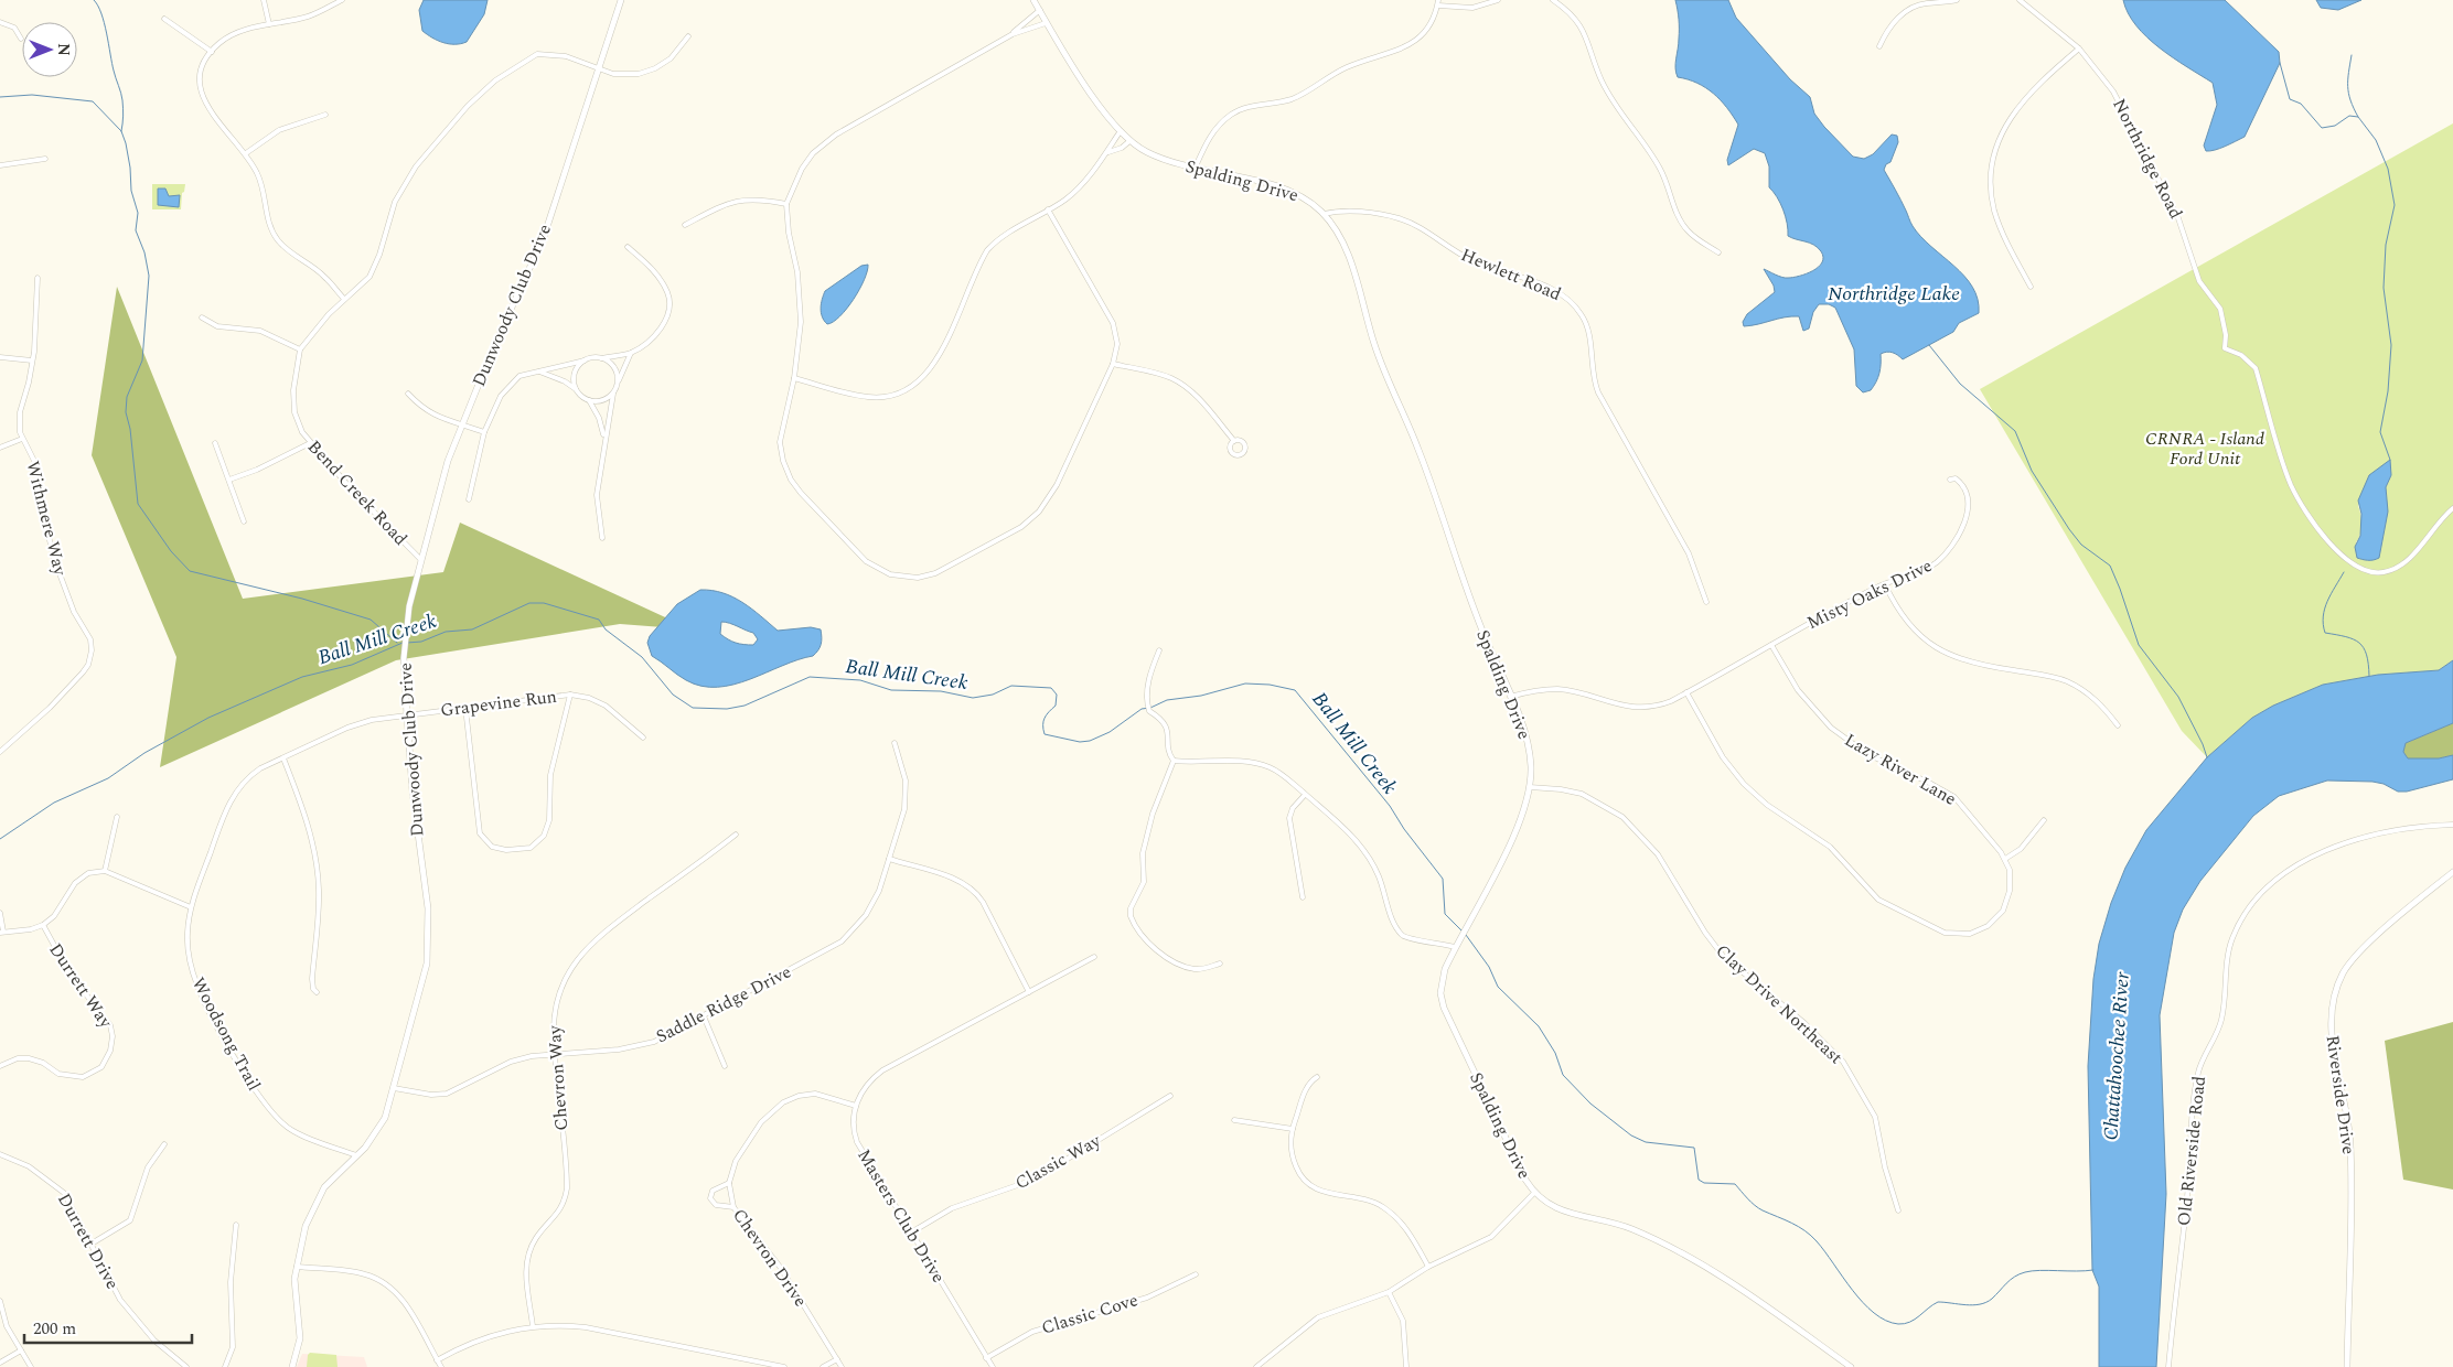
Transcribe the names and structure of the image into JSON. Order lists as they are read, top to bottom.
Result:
{
  "streets": {
    "street": [
      "Northridge Road",
      "Spalding Drive",
      "Hewlett Road",
      "Dunwoody Club Drive",
      "Bend Creek Road",
      "Withmere Way",
      "Misty Oaks Drive",
      "Grapevine Run",
      "Lazy River Lane",
      "Durrett Way",
      "Saddle Ridge Drive",
      "Clay Drive Northeast",
      "Woodsong Trail",
      "Chevron Way",
      "Riverside Drive",
      "Old Riverside Road",
      "Classic Way",
      "Masters Club Drive",
      "Durrett Drive",
      "Chevron Drive",
      "Classic Cove"
    ]
  },
  "crossings": [
    ["Spalding Drive", "Hewlett Road"],
    ["Spalding Drive", "Clay Drive Northeast"],
    ["Dunwoody Club Drive", "Bend Creek Road"],
    ["Dunwoody Club Drive", "Grapevine Run"],
    ["Dunwoody Club Drive", "Saddle Ridge Drive"],
    ["Dunwoody Club Drive", "Woodsong Trail"],
    ["Misty Oaks Drive", "Lazy River Lane"],
    ["Grapevine Run", "Woodsong Trail"],
    ["Saddle Ridge Drive", "Chevron Way"],
    ["Classic Way", "Masters Club Drive"],
    ["Masters Club Drive", "Chevron Drive"],
    ["Masters Club Drive", "Classic Cove"]
  ],
  "water": ["Northridge Lake", "Ball Mill Creek", "Chattahoochee River"],
  "parks": ["CRNRA - Island Ford Unit"],
  "scale_bar": "200 m",
  "north": "right"
}
